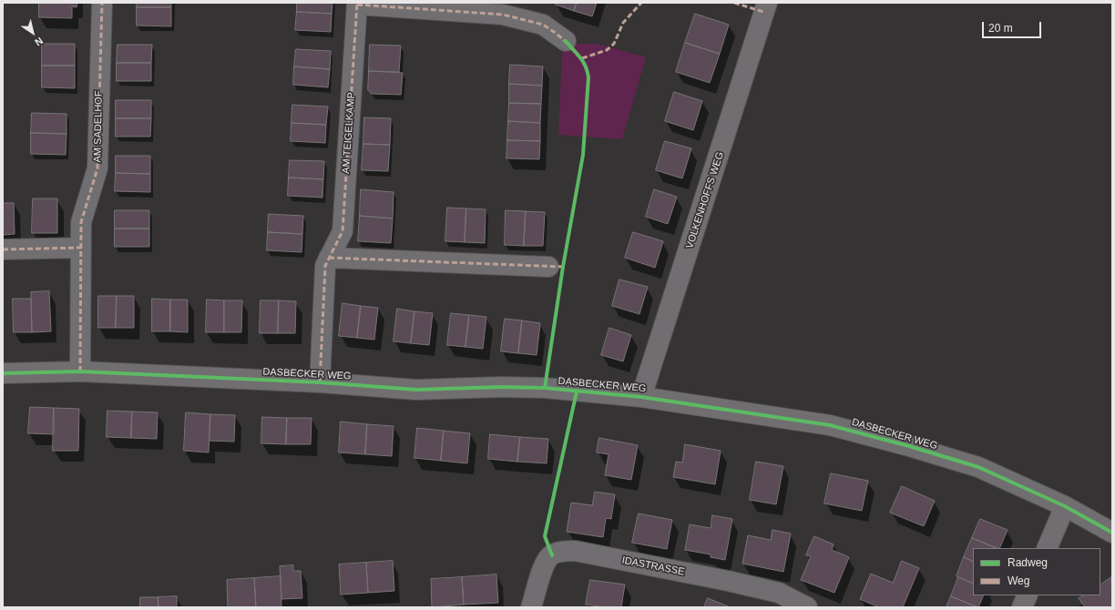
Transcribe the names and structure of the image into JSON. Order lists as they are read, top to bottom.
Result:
{
  "streets": {
    "street": [
      "AM SADELHOF",
      "AM TEIGELKAMP",
      "VOLKENHOFFS WEG",
      "DASBECKER WEG",
      "IDASTRASSE"
    ]
  },
  "crossings": [
    ["AM SADELHOF", "DASBECKER WEG"],
    ["AM TEIGELKAMP", "DASBECKER WEG"],
    ["VOLKENHOFFS WEG", "DASBECKER WEG"]
  ],
  "legend": ["Radweg", "Weg"],
  "scale_bar": "20 m",
  "north": "bottom right"
}
